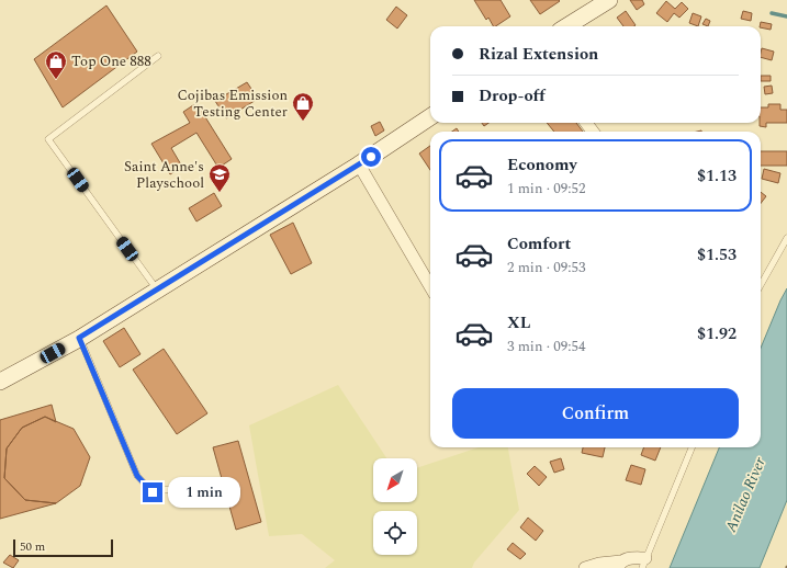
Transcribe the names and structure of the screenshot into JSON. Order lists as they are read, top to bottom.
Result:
{
  "water": ["Anilao River"],
  "places": {
    "shop": ["Top One 888", "Cojibas Emission Testing Center"],
    "school or university": ["Saint Anne's Playschool"]
  },
  "scale_bar": "50 m",
  "north": "bottom left",
  "page": {
    "banner": ["Rizal Extension", "Drop-off"],
    "list": [
      {
        "name": "Economy",
        "note": "1 min · 09:52",
        "value": "$1.13"
      },
      {
        "name": "Comfort",
        "note": "2 min · 09:53",
        "value": "$1.53"
      },
      {
        "name": "XL",
        "note": "3 min · 09:54",
        "value": "$1.92"
      }
    ],
    "buttons": "Confirm",
    "bubble": "1 min",
    "scale": "50 m"
  }
}
